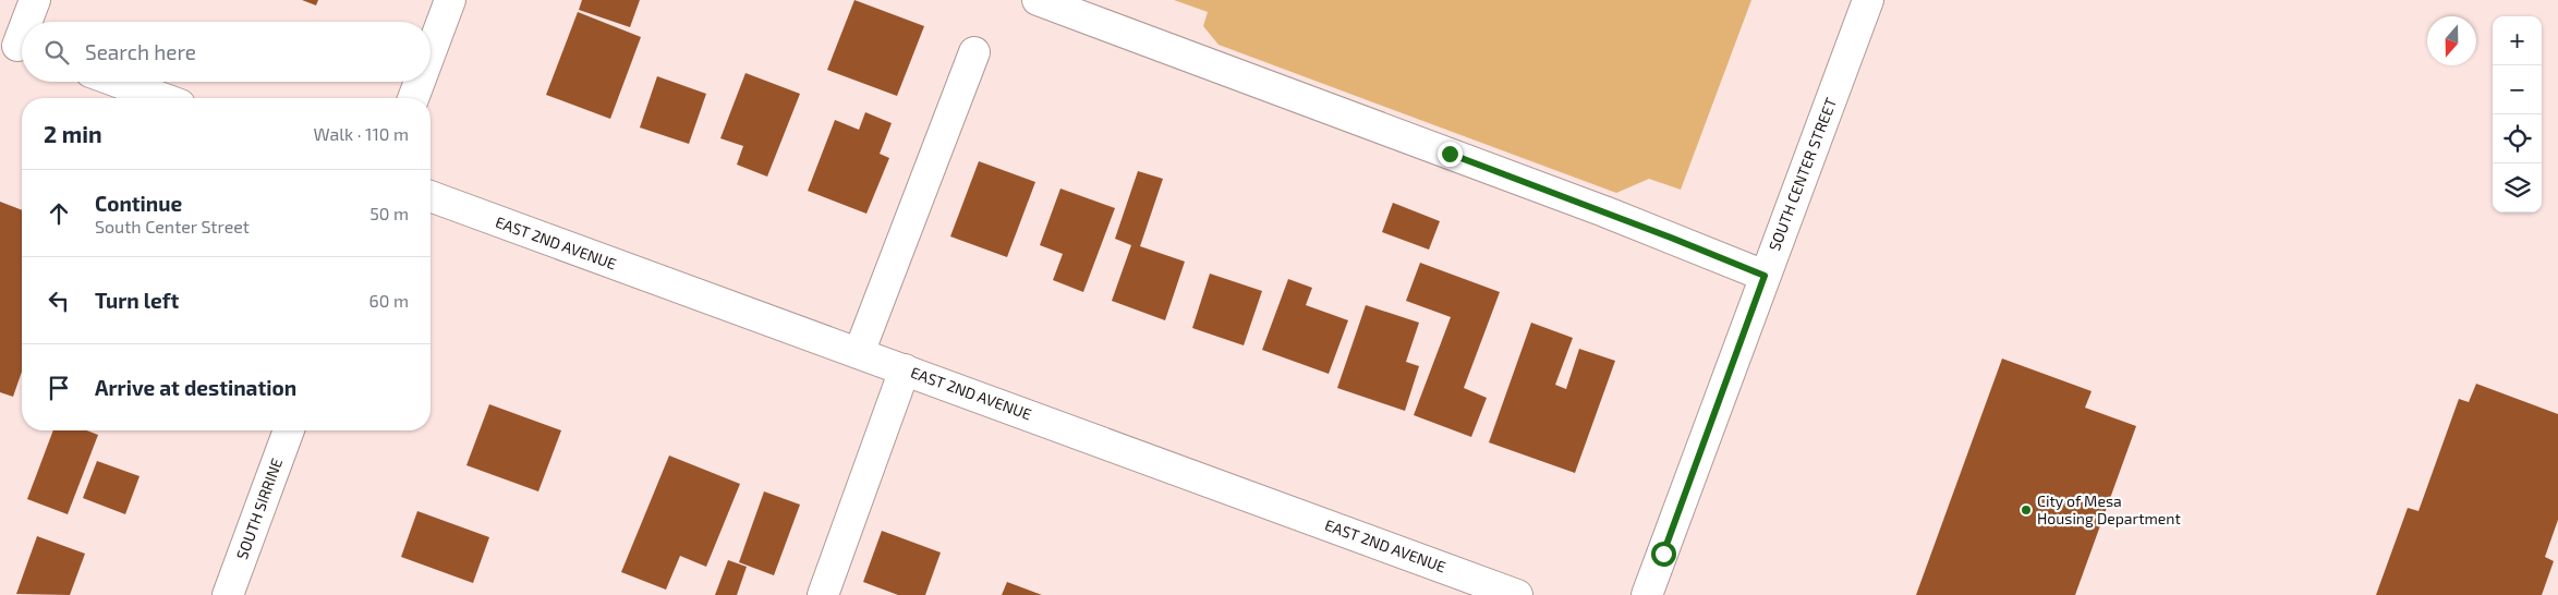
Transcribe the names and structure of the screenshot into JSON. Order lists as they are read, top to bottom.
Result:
{
  "streets": {
    "street": ["SOUTH CENTER STREET", "EAST 2ND AVENUE", "SOUTH SIRRINE"]
  },
  "places": ["City of Mesa Housing Department"],
  "north": "bottom",
  "page": {
    "map_buttons": ["+", "−"],
    "search": "Search here",
    "heading": ["2 min", "Walk · 110 m"],
    "list": [
      ["Continue", "South Center Street", "50 m"],
      ["Turn left", "60 m"],
      "Arrive at destination"
    ]
  }
}
